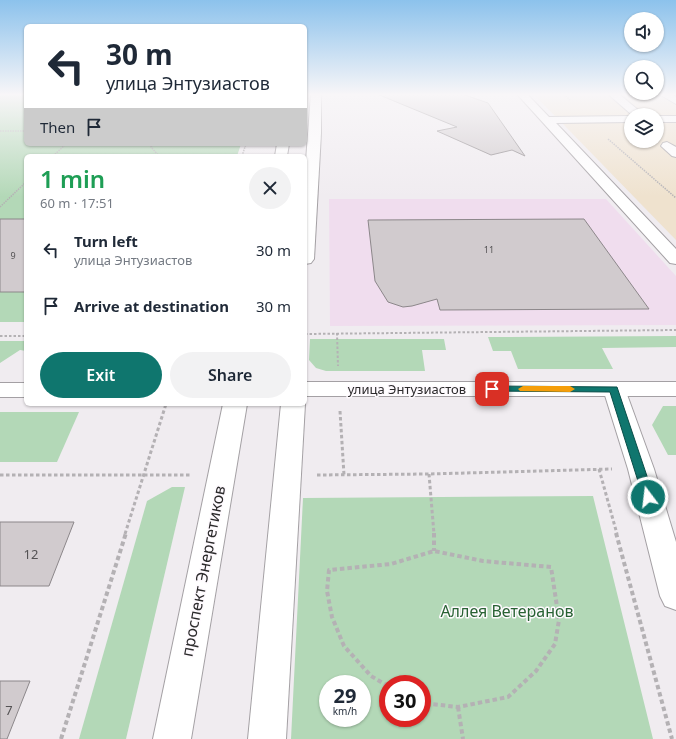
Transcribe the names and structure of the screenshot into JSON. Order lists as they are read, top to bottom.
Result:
{
  "streets": {
    "main road": ["улица Энтузиастов", "проспект Энергетиков"]
  },
  "parks": ["Аллея Ветеранов"],
  "house_numbers": [
    "11",
    "9",
    "12",
    "7"
  ],
  "page": {
    "turn": ["30 m", "улица Энтузиастов"],
    "then": "Then",
    "heading": ["1 min", "60 m · 17:51"],
    "list": [
      {
        "name": "Turn left",
        "note": "улица Энтузиастов",
        "value": "30 m"
      },
      {
        "name": "Arrive at destination",
        "value": "30 m"
      }
    ],
    "buttons": ["Exit", "Share"],
    "speed": "29 km/h",
    "limit": "30"
  }
}
